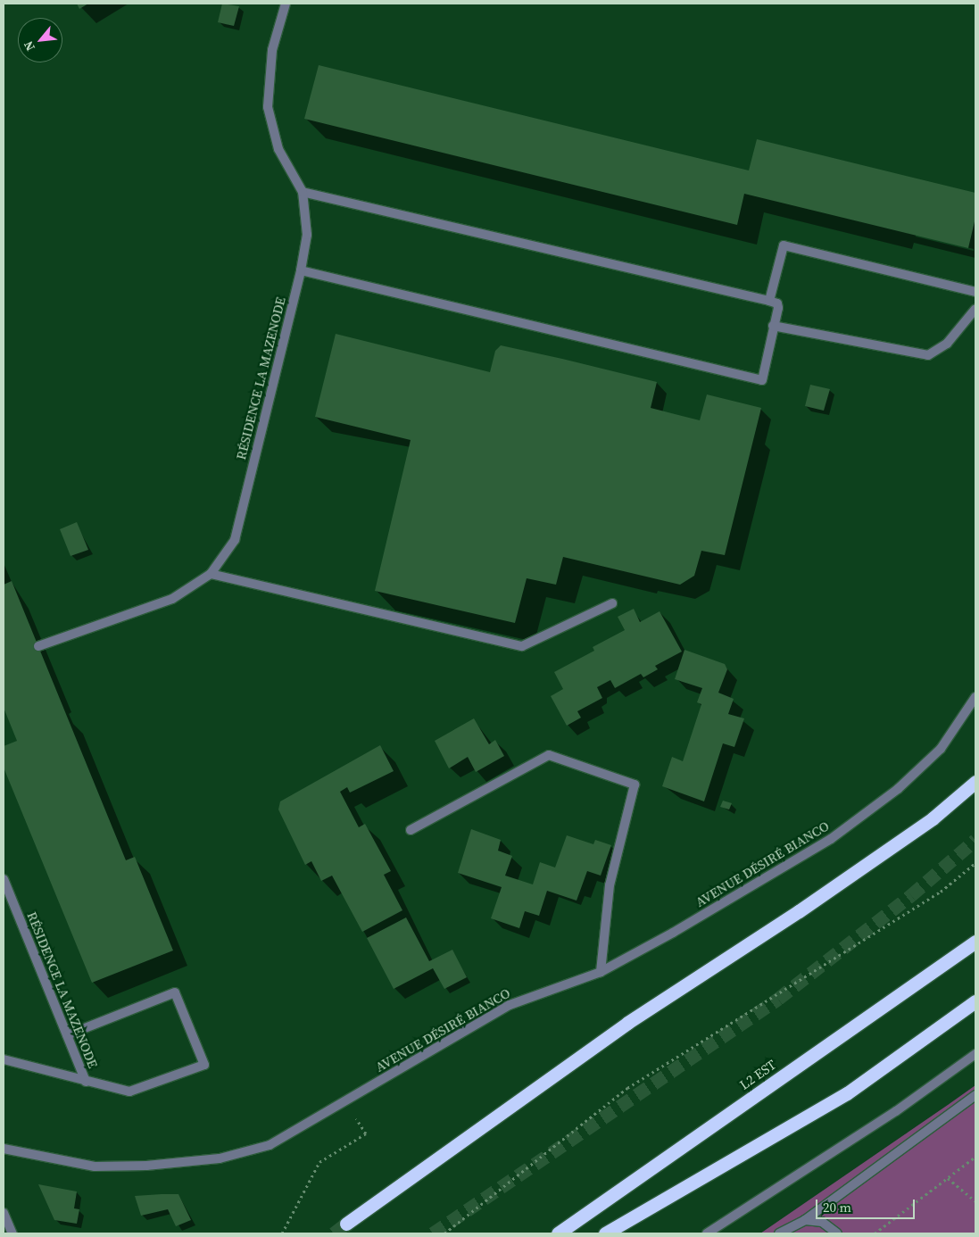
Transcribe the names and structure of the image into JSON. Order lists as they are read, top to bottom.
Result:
{
  "streets": {
    "highway": ["L2 EST"],
    "street": ["RÉSIDENCE LA MAZENODE", "AVENUE DÉSIRÉ BIANCO"]
  },
  "scale_bar": "20 m",
  "north": "bottom left"
}
